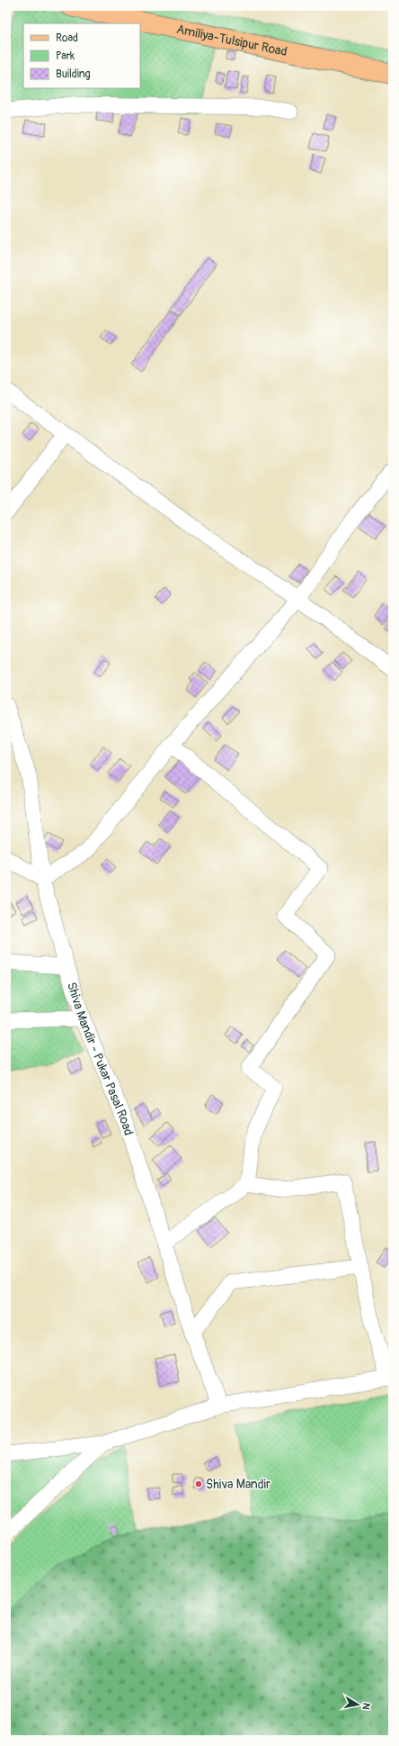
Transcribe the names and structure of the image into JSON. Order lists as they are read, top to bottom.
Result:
{
  "streets": {
    "main road": ["Amiliya-Tulsipur Road"],
    "street": ["Shiva Mandir - Pukar Pasal Road"]
  },
  "places": ["Shiva Mandir"],
  "legend": ["Road", "Park", "Building"],
  "north": "right"
}
